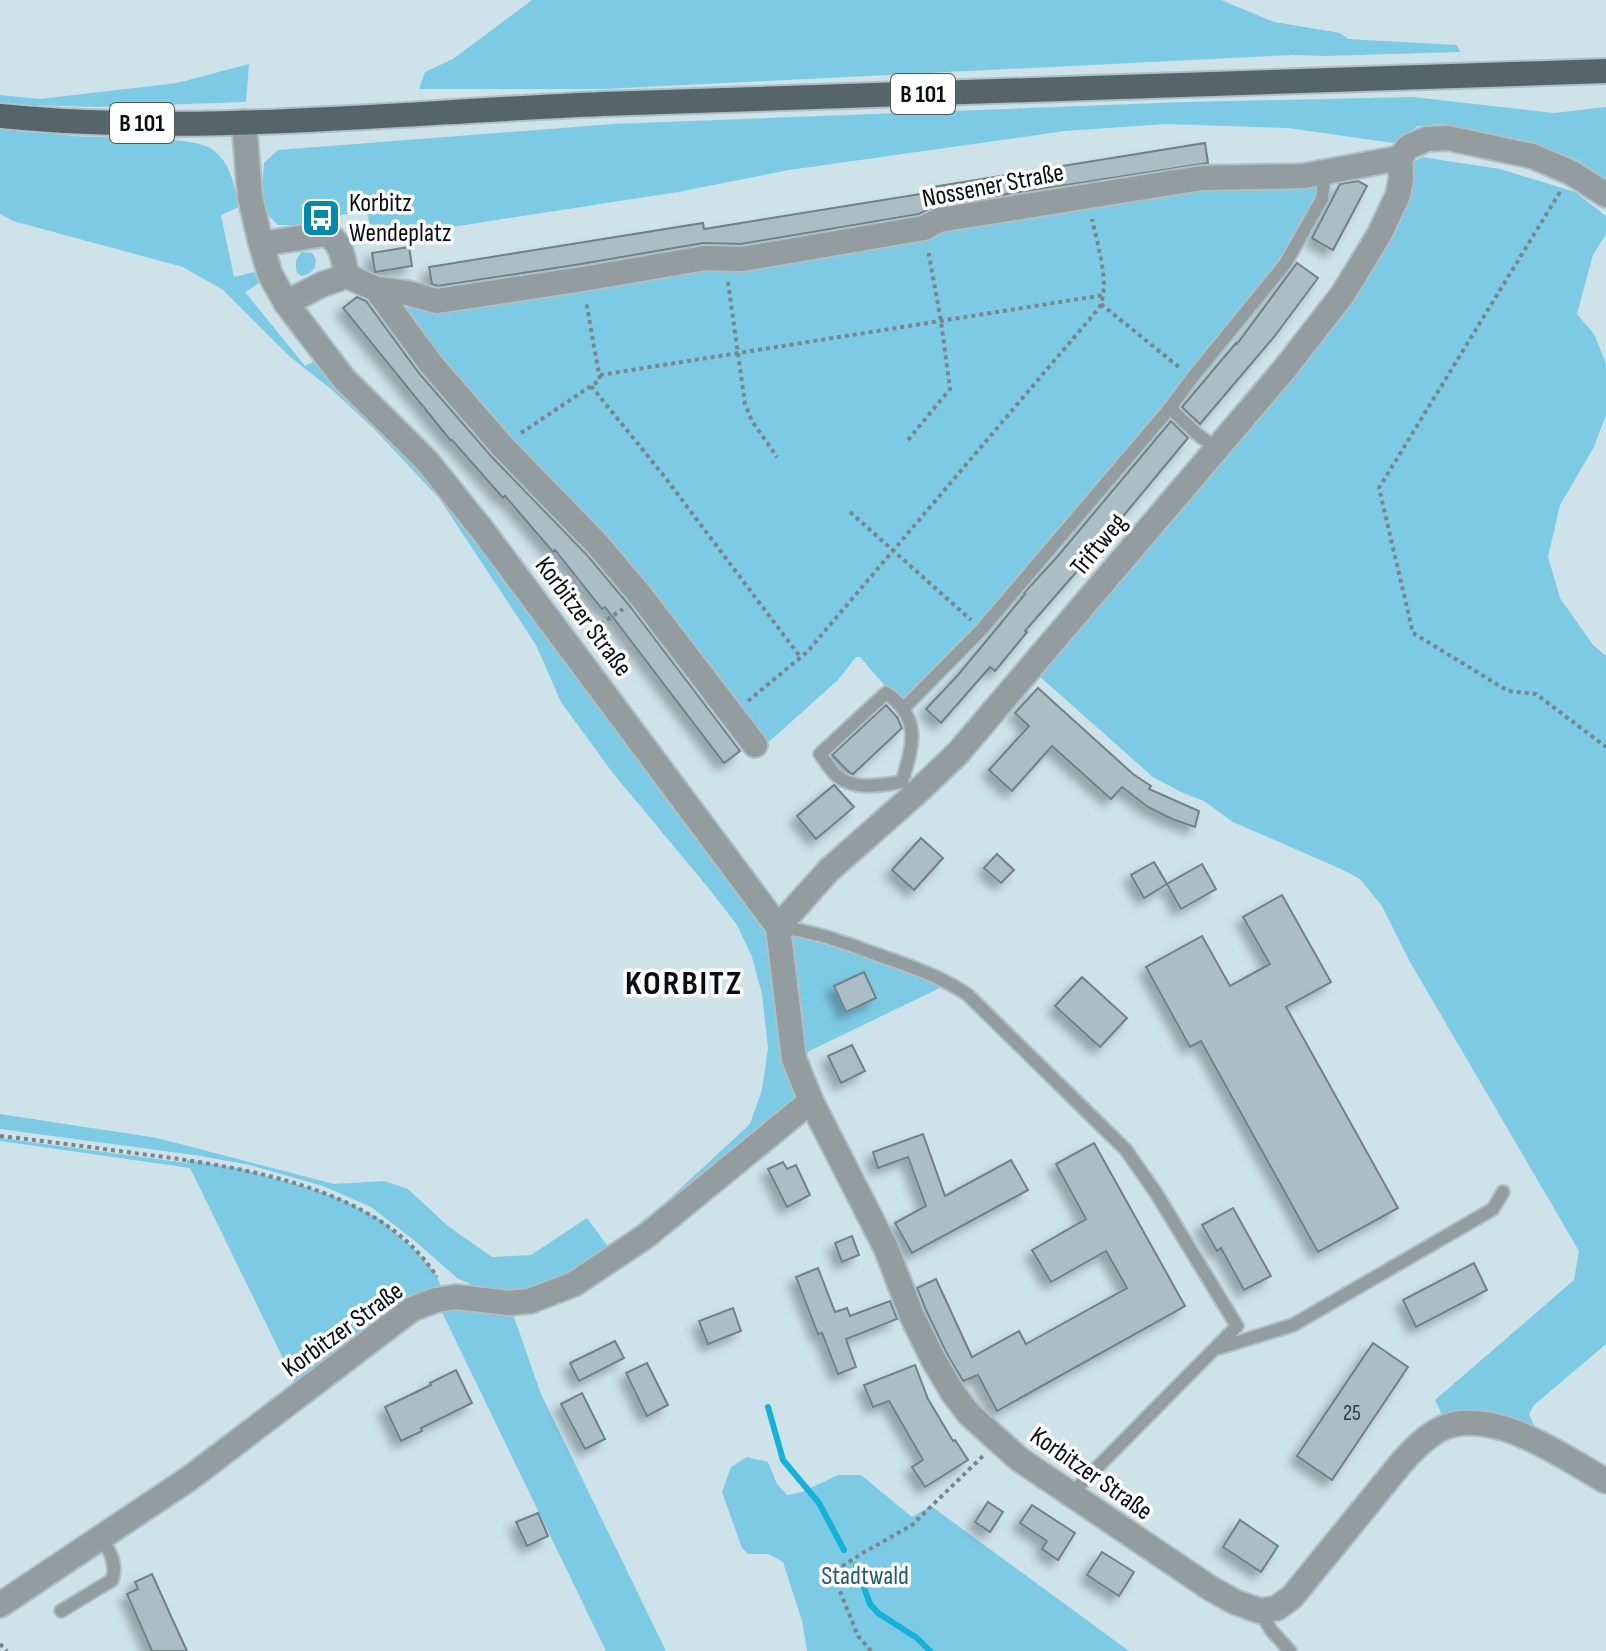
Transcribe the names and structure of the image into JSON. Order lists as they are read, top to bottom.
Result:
{
  "streets": {
    "main road": ["B 101"],
    "street": ["Nossener Straße", "Triftweg", "Korbitzer Straße"]
  },
  "crossings": [
    ["B 101", "Korbitzer Straße"],
    ["Nossener Straße", "Triftweg"],
    ["Triftweg", "Korbitzer Straße"]
  ],
  "districts": ["KORBITZ"],
  "parks": ["Stadtwald"],
  "places": {
    "bus stop": ["Korbitz Wendeplatz"]
  },
  "house_numbers": ["25"]
}
